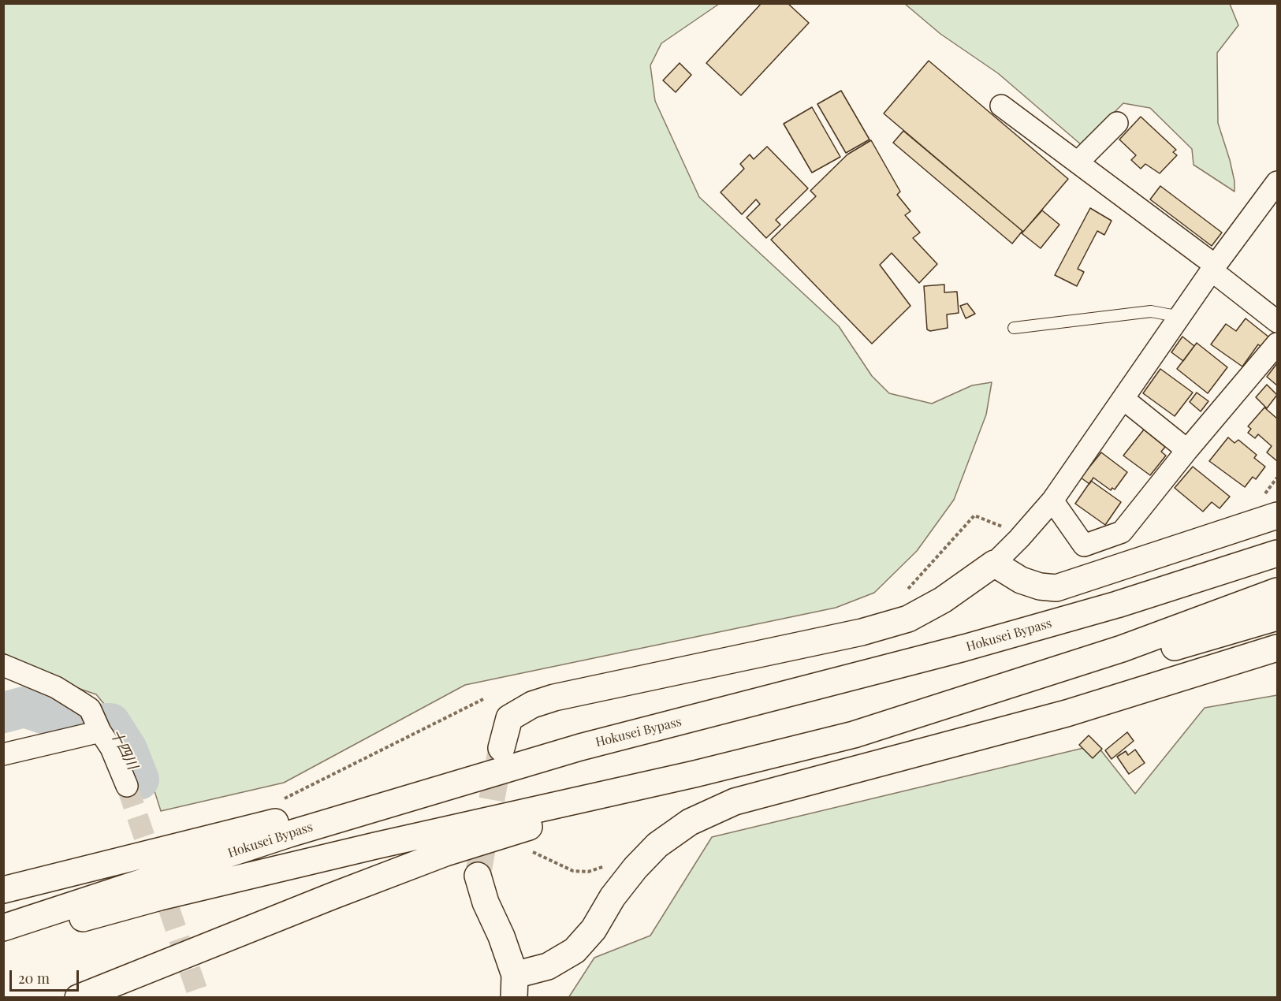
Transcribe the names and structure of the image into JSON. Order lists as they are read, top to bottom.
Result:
{
  "streets": {
    "main road": ["Hokusei Bypass"]
  },
  "water": ["十四川"],
  "scale_bar": "20 m"
}
